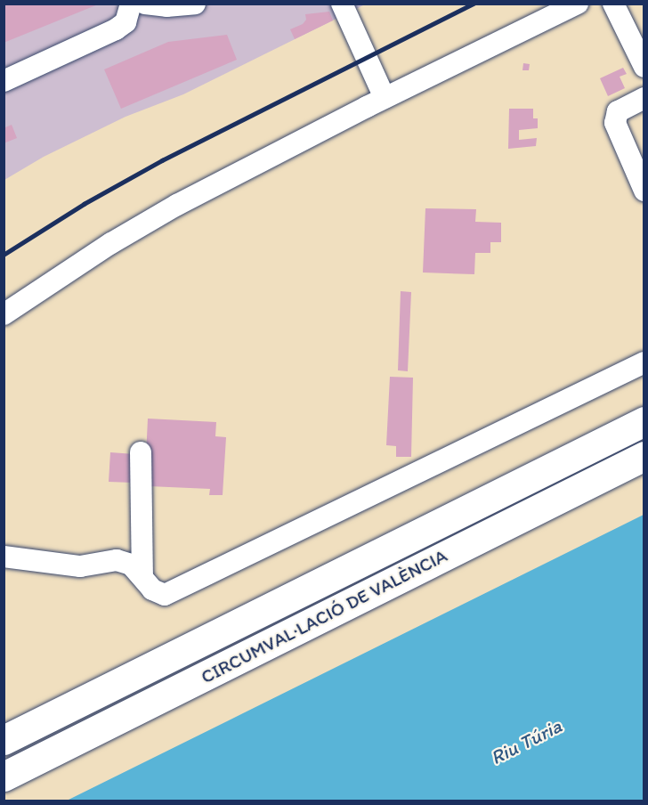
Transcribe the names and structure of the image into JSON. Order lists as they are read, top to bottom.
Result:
{
  "streets": {
    "highway": ["CIRCUMVAL·LACIÓ DE VALÈNCIA"]
  },
  "water": ["Riu Túria"]
}
